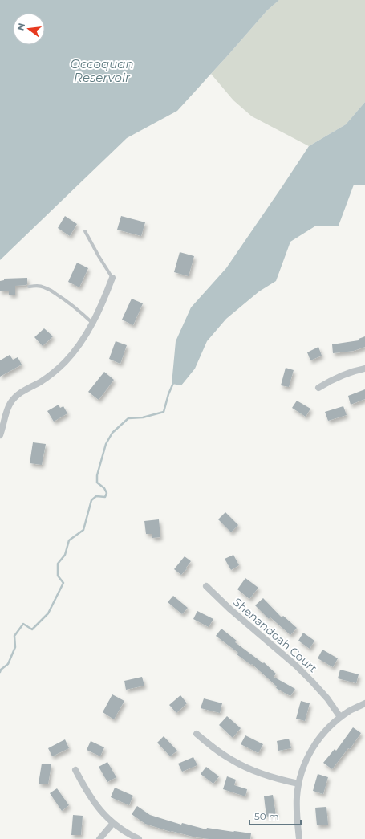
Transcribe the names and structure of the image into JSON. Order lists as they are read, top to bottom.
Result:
{
  "streets": {
    "street": ["Shenandoah Court"]
  },
  "water": ["Occoquan Reservoir"],
  "scale_bar": "50 m",
  "north": "left"
}
